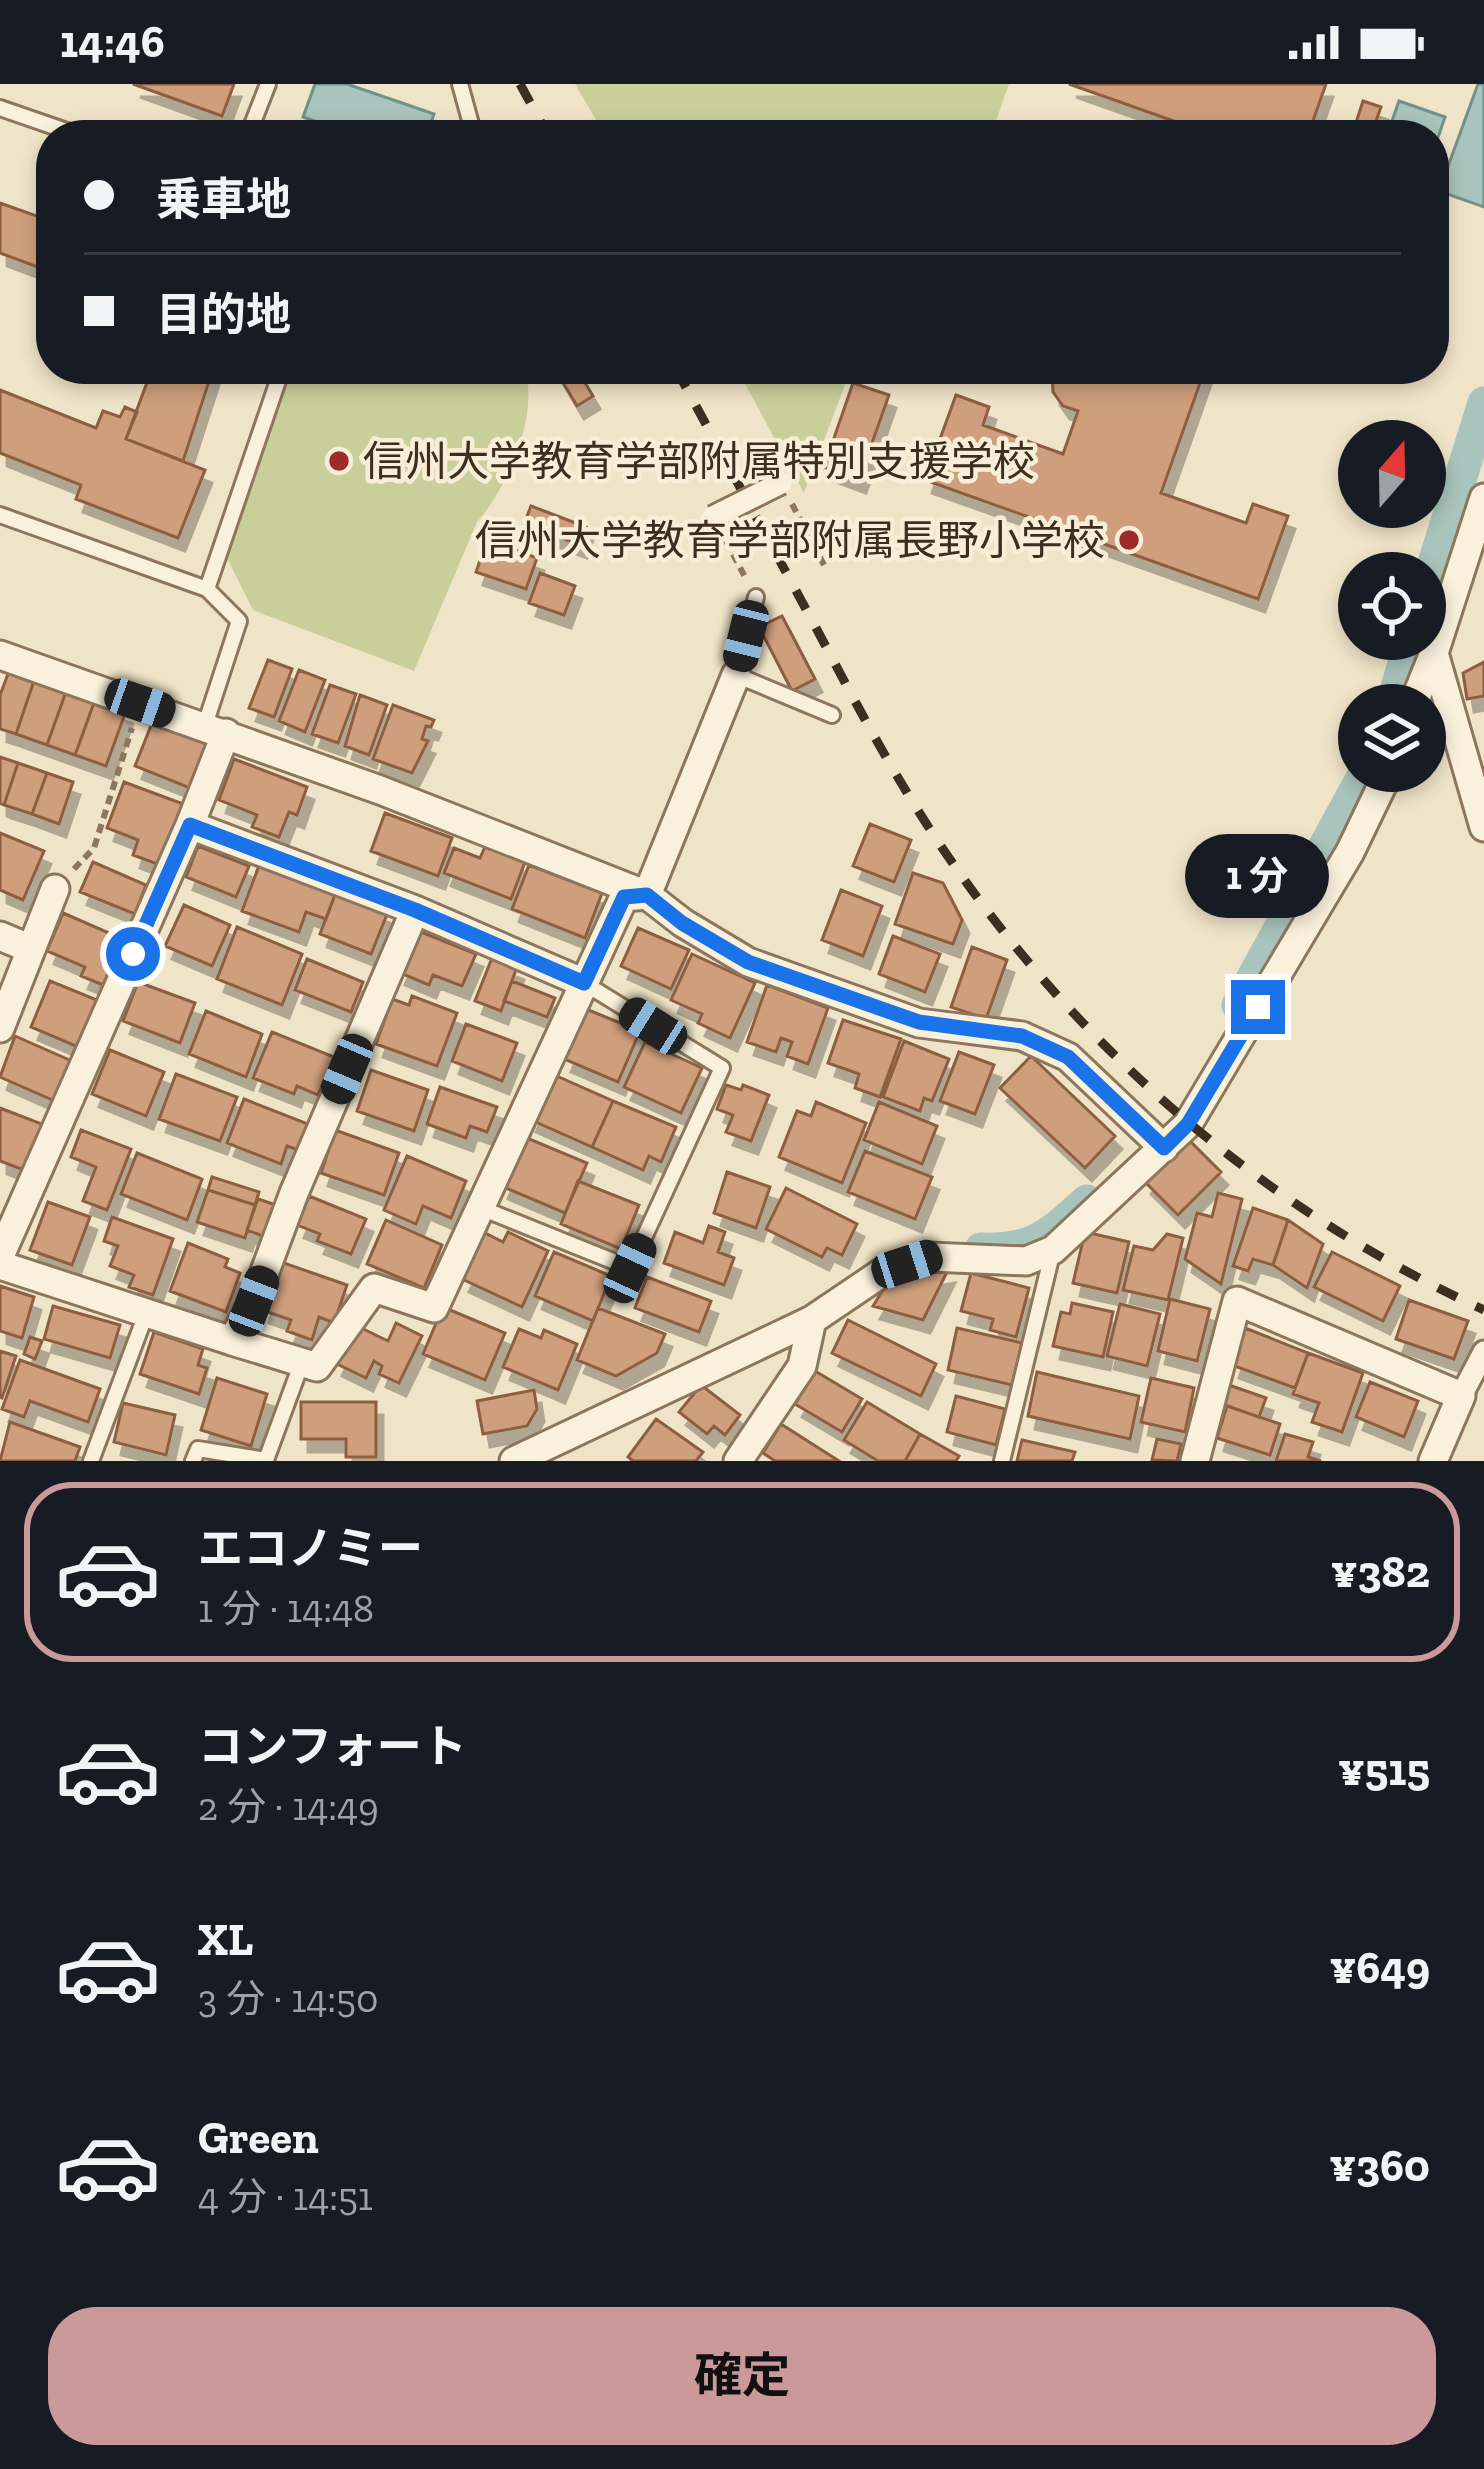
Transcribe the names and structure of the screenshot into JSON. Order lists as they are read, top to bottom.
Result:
{
  "places": ["信州大学教育学部附属特別支援学校", "信州大学教育学部附属長野小学校"],
  "north": "top",
  "page": {
    "status": "14:46",
    "banner": ["乗車地", "目的地"],
    "bubble": "1 分",
    "list": [
      {
        "name": "エコノミー",
        "note": "1 分 · 14:48",
        "value": "¥382"
      },
      {
        "name": "コンフォート",
        "note": "2 分 · 14:49",
        "value": "¥515"
      },
      {
        "name": "XL",
        "note": "3 分 · 14:50",
        "value": "¥649"
      },
      {
        "name": "Green",
        "note": "4 分 · 14:51",
        "value": "¥360"
      }
    ],
    "buttons": "確定"
  }
}
